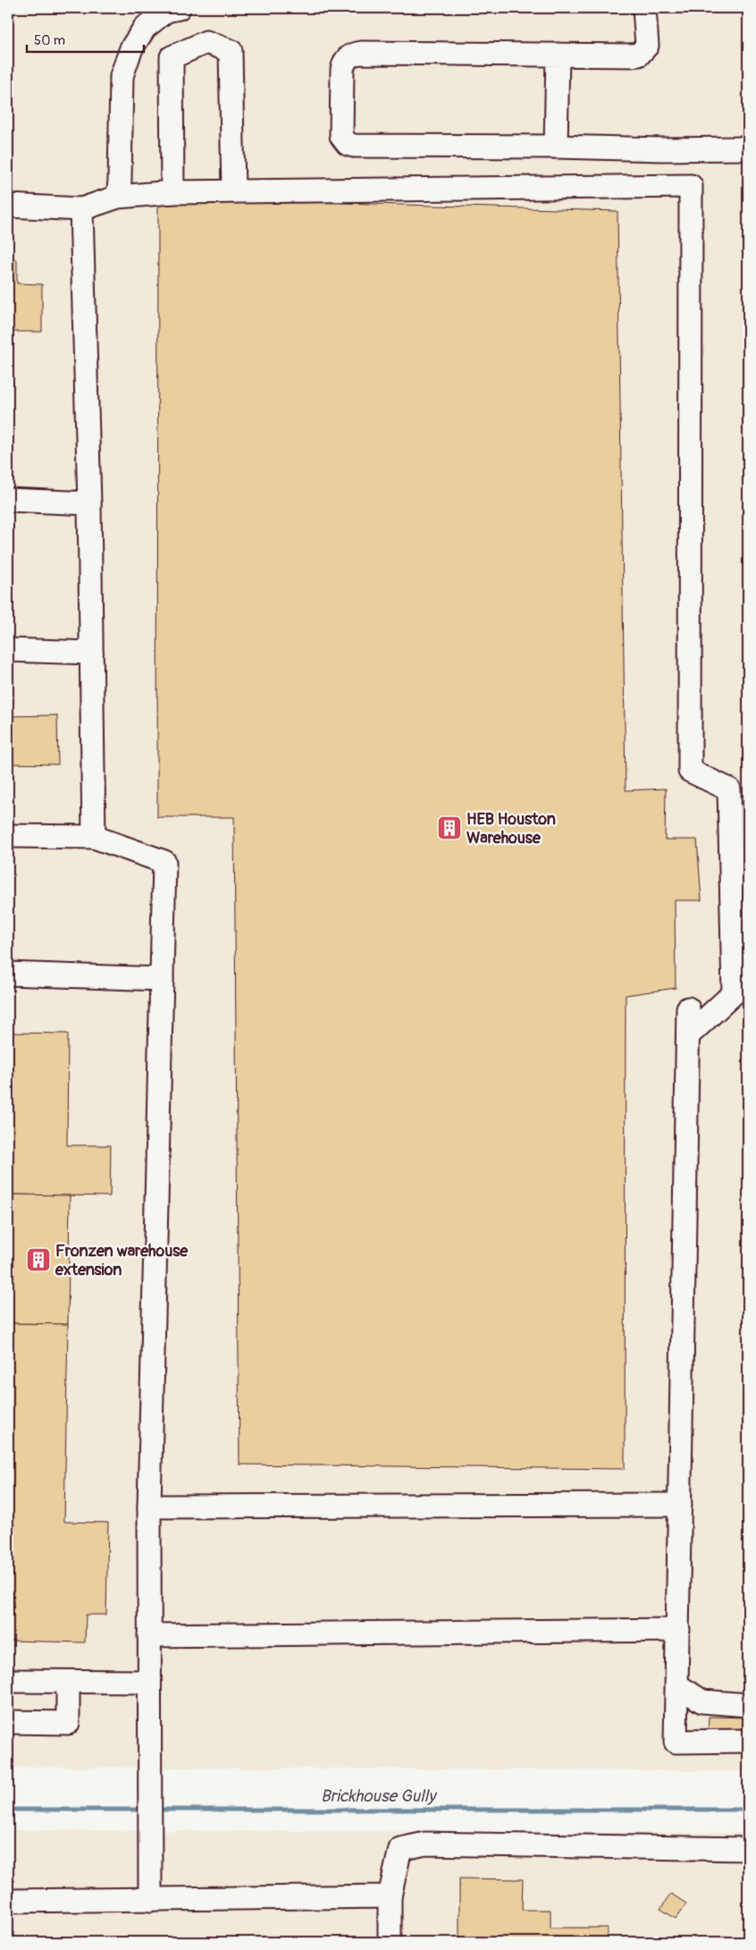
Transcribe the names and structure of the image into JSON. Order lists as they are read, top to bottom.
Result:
{
  "water": ["Brickhouse Gully"],
  "places": {
    "building": ["HEB Houston Warehouse", "Fronzen warehouse extension"]
  },
  "scale_bar": "50 m"
}
